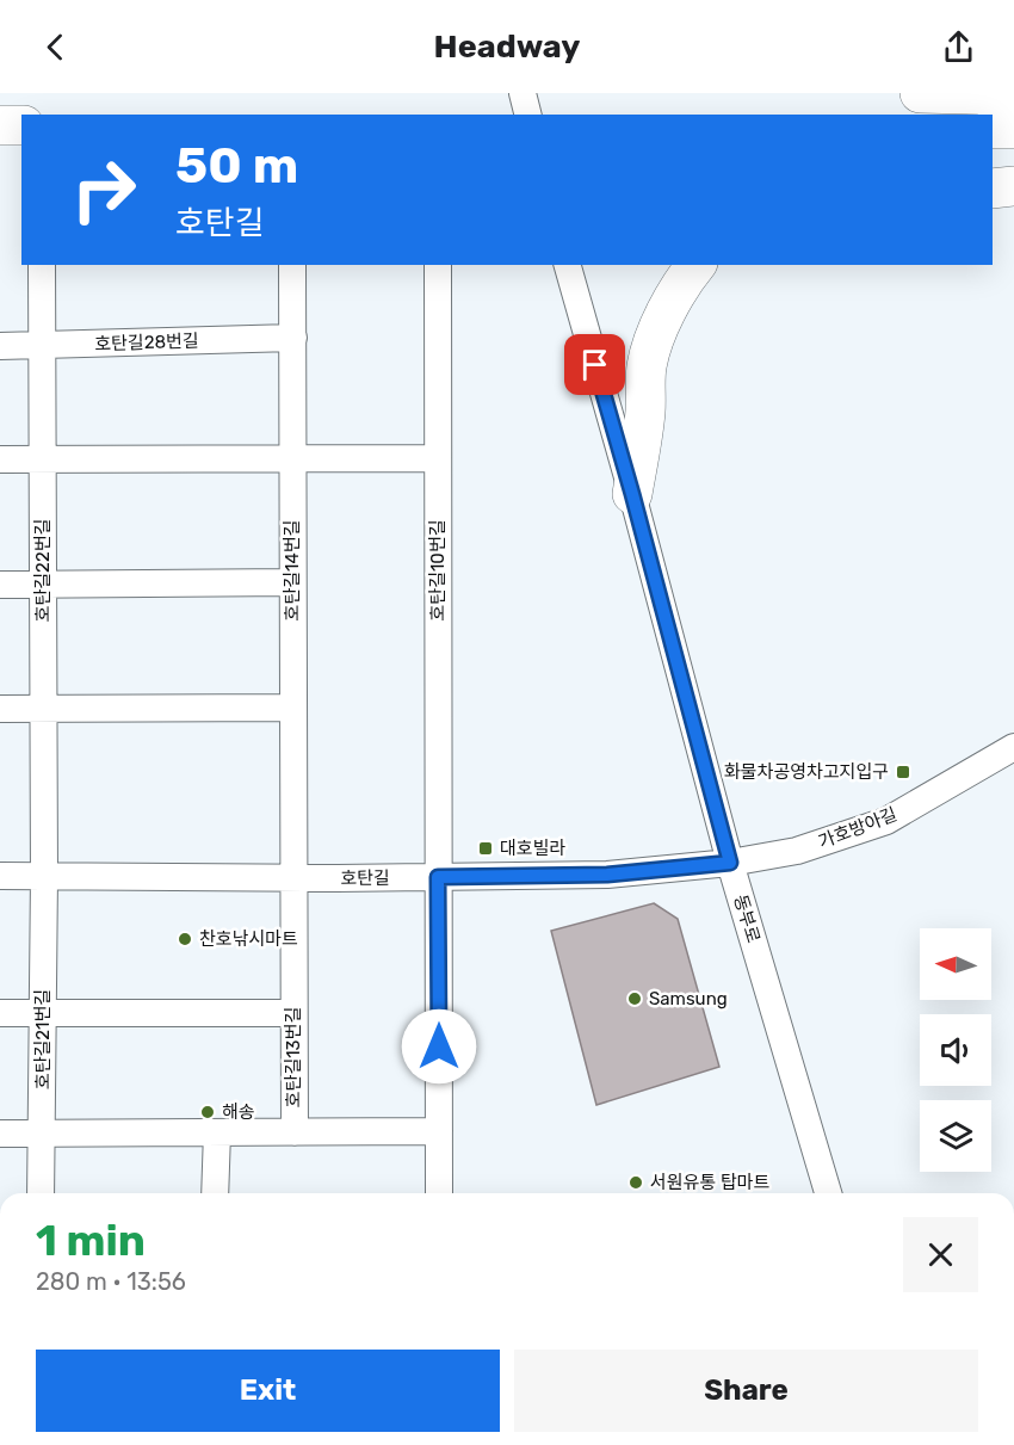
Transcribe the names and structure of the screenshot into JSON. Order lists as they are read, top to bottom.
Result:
{
  "streets": {
    "street": [
      "호탄길28번길",
      "호탄길22번길",
      "호탄길14번길",
      "호탄길10번길",
      "가호방아길",
      "호탄길",
      "동부로",
      "호탄길21번길",
      "호탄길13번길"
    ]
  },
  "crossings": [
    ["호탄길28번길", "호탄길22번길"],
    ["호탄길28번길", "호탄길14번길"],
    ["호탄길22번길", "호탄길"],
    ["호탄길22번길", "호탄길21번길"],
    ["호탄길14번길", "호탄길"],
    ["호탄길14번길", "호탄길13번길"],
    ["호탄길10번길", "호탄길"],
    ["가호방아길", "호탄길"],
    ["가호방아길", "동부로"],
    ["호탄길", "동부로"],
    ["호탄길", "호탄길21번길"],
    ["호탄길", "호탄길13번길"],
    ["호탄길21번길", "호탄길13번길"]
  ],
  "places": {
    "transit": ["화물차공영차고지입구", "대호빌라"],
    "other": [
      "찬호낚시마트",
      "Samsung",
      "해송",
      "서원유통 탑마트"
    ]
  },
  "north": "left",
  "page": {
    "header": "Headway",
    "turn": ["50 m", "호탄길"],
    "heading": ["1 min", "280 m · 13:56"],
    "buttons": ["Exit", "Share"]
  }
}
